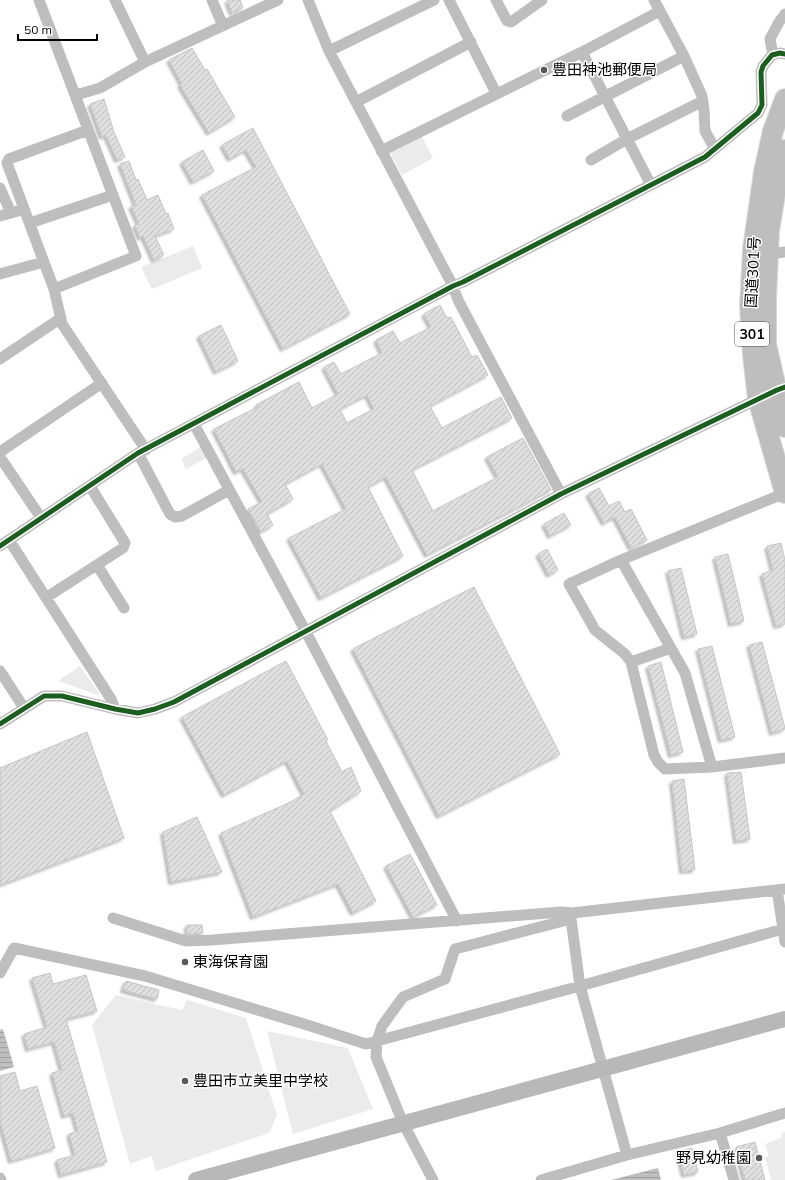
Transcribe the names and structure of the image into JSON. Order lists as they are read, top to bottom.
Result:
{
  "streets": {
    "highway": ["国道301号", "301"]
  },
  "places": [
    "豊田神池郵便局",
    "東海保育園",
    "豊田市立美里中学校",
    "野見幼稚園"
  ],
  "scale_bar": "50 m"
}
